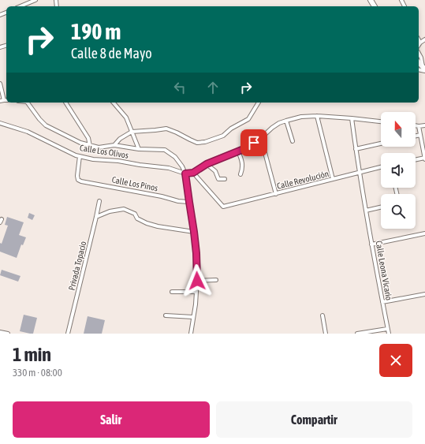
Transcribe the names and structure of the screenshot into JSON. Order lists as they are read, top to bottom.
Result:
{
  "streets": {
    "street": [
      "Calle Los Olivos",
      "Calle Revolución",
      "Calle Los Pinos",
      "Privada Topacio",
      "Calle Leona Vicario"
    ]
  },
  "crossings": [
    ["Calle Los Olivos", "Calle Revolución"],
    ["Calle Los Olivos", "Calle Los Pinos"],
    ["Calle Revolución", "Calle Leona Vicario"]
  ],
  "north": "top",
  "page": {
    "turn": ["190 m", "Calle 8 de Mayo"],
    "heading": ["1 min", "330 m · 08:00"],
    "buttons": ["Salir", "Compartir"]
  }
}
